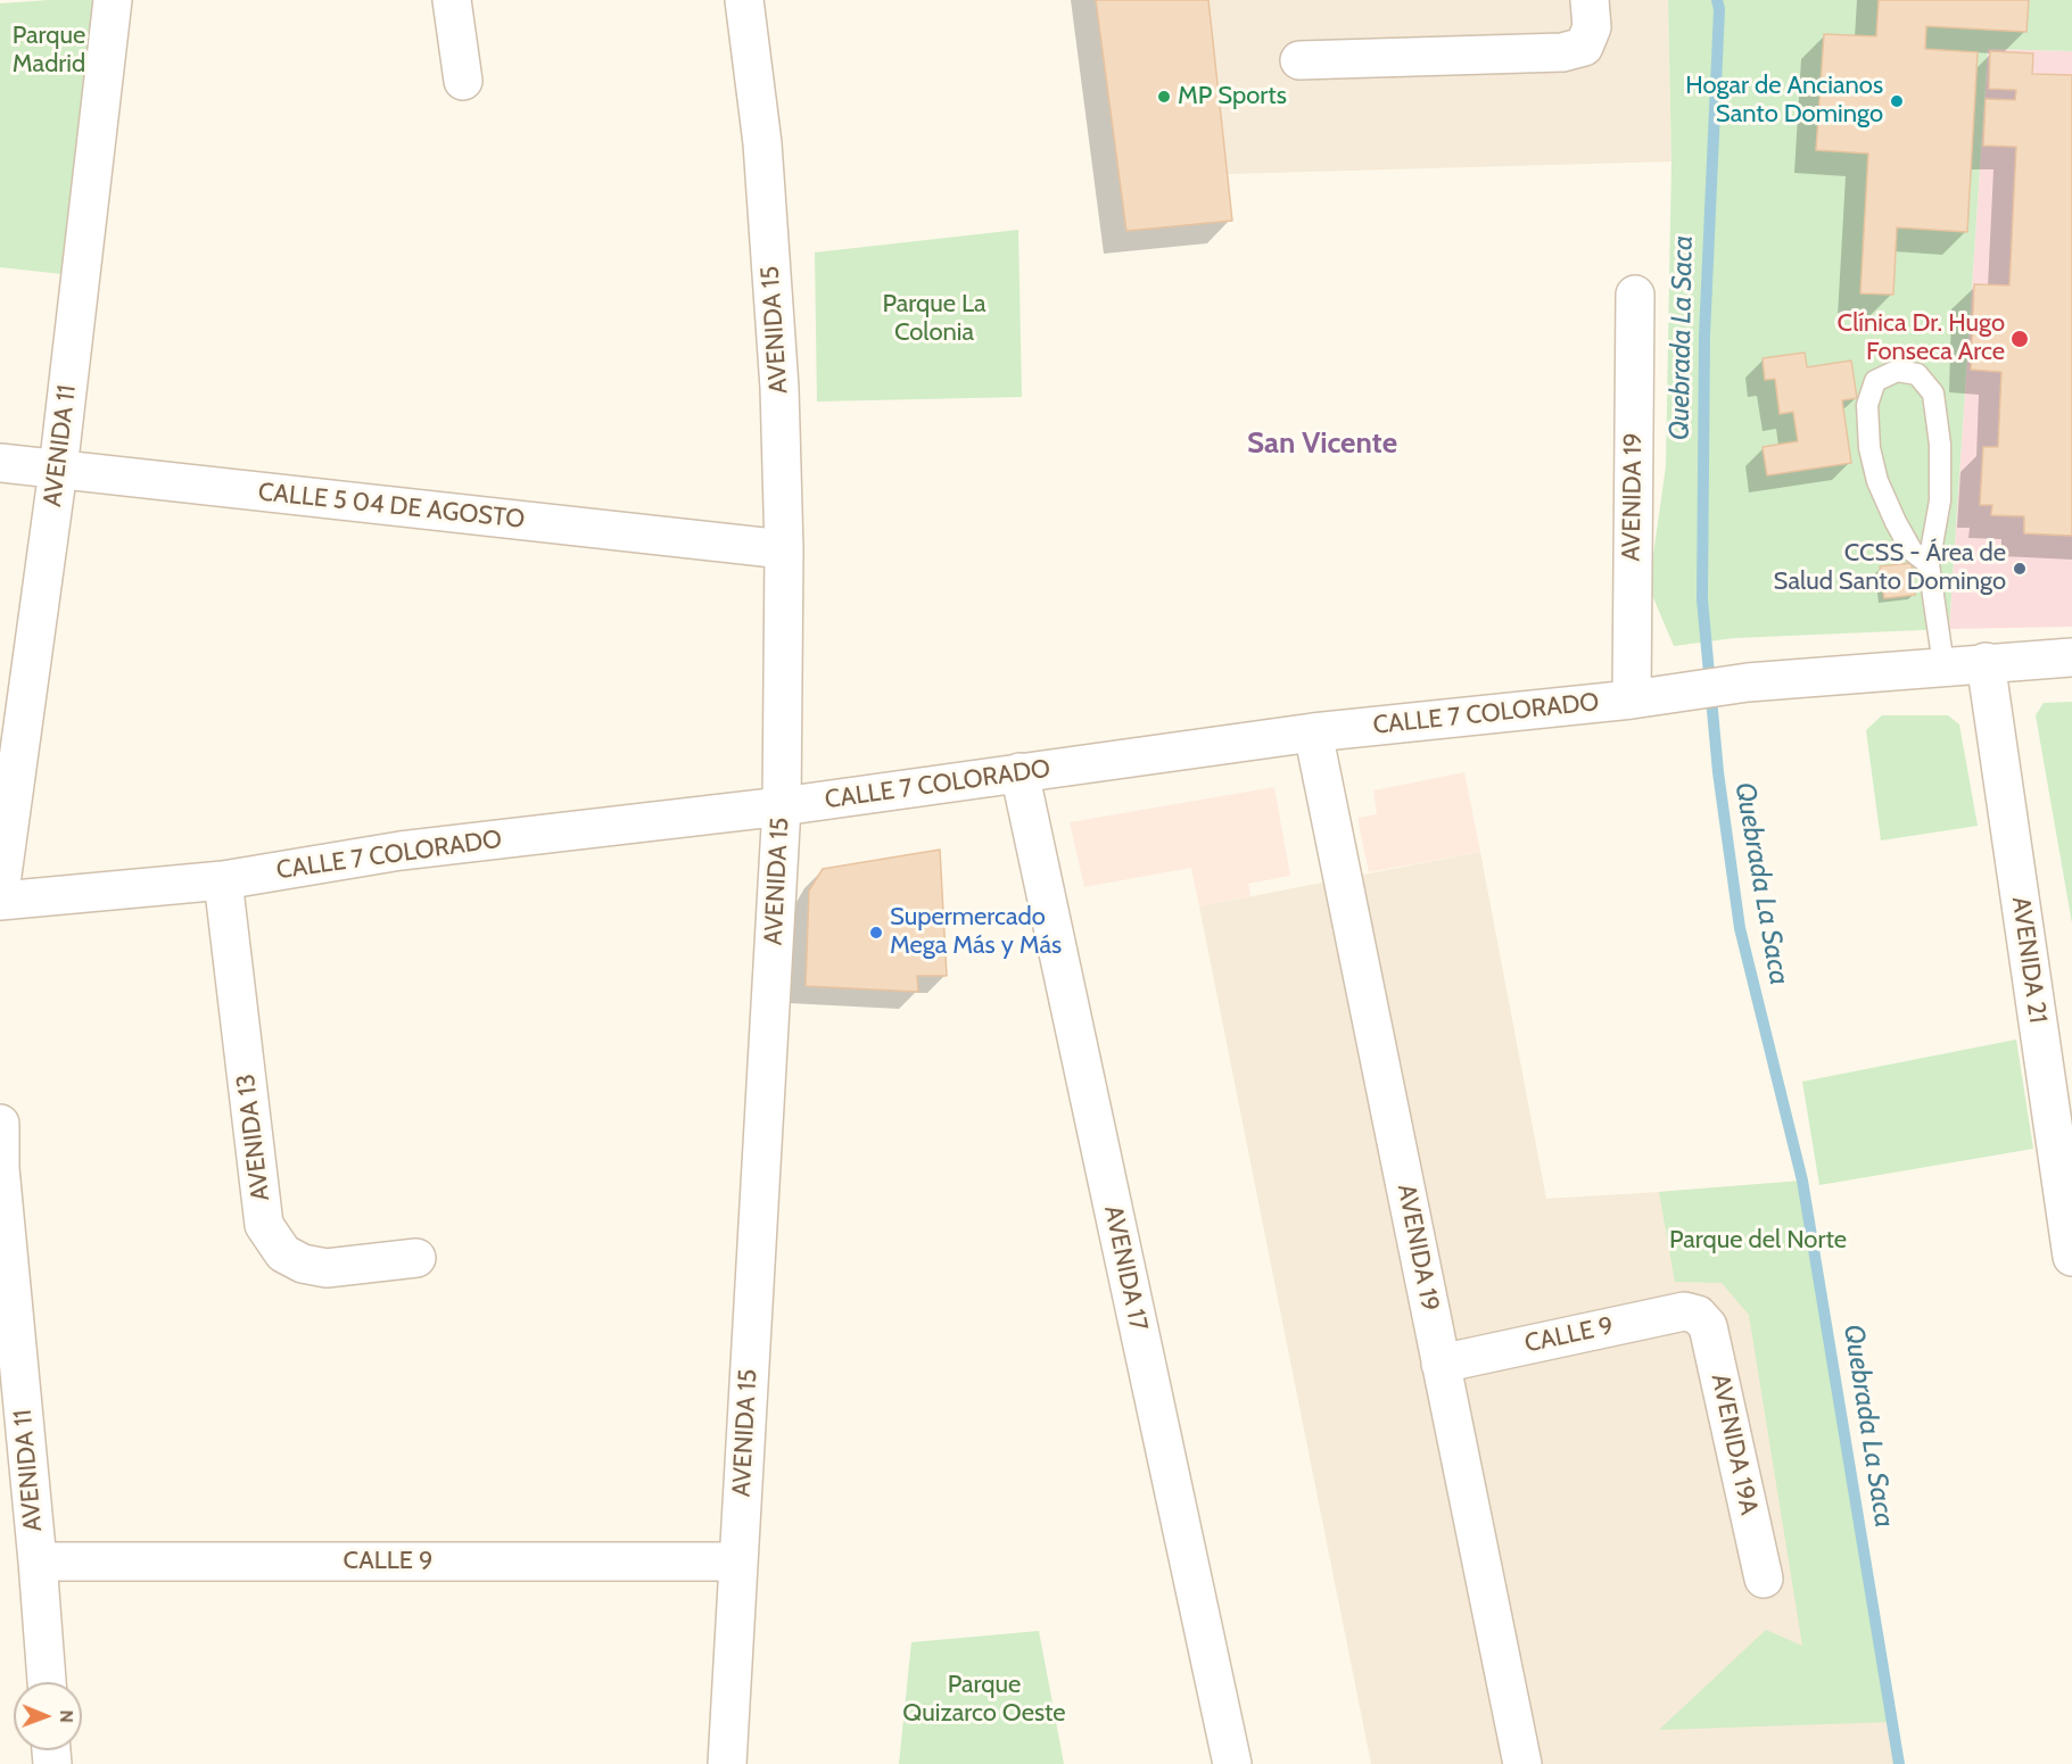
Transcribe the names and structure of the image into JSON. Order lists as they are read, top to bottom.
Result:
{
  "streets": {
    "street": [
      "AVENIDA 15",
      "AVENIDA 11",
      "AVENIDA 19",
      "CALLE 5 04 DE AGOSTO",
      "CALLE 7 COLORADO",
      "AVENIDA 21",
      "AVENIDA 13",
      "AVENIDA 17",
      "CALLE 9",
      "AVENIDA 19A"
    ]
  },
  "crossings": [
    ["AVENIDA 15", "CALLE 5 04 DE AGOSTO"],
    ["AVENIDA 15", "CALLE 7 COLORADO"],
    ["AVENIDA 15", "CALLE 9"],
    ["AVENIDA 11", "CALLE 5 04 DE AGOSTO"],
    ["AVENIDA 11", "CALLE 9"],
    ["AVENIDA 19", "CALLE 7 COLORADO"],
    ["AVENIDA 19", "CALLE 9"],
    ["CALLE 7 COLORADO", "AVENIDA 13"],
    ["CALLE 7 COLORADO", "AVENIDA 17"],
    ["CALLE 9", "AVENIDA 19A"]
  ],
  "districts": ["San Vicente"],
  "water": ["Quebrada La Saca"],
  "parks": [
    "Parque Madrid",
    "Parque La Colonia",
    "Parque del Norte",
    "Parque Quizarco Oeste"
  ],
  "places": [
    "MP Sports",
    "Hogar de Ancianos Santo Domingo",
    "Clínica Dr. Hugo Fonseca Arce",
    "CCSS - Área de Salud Santo Domingo",
    "Supermercado Mega Más y Más"
  ],
  "north": "right"
}
